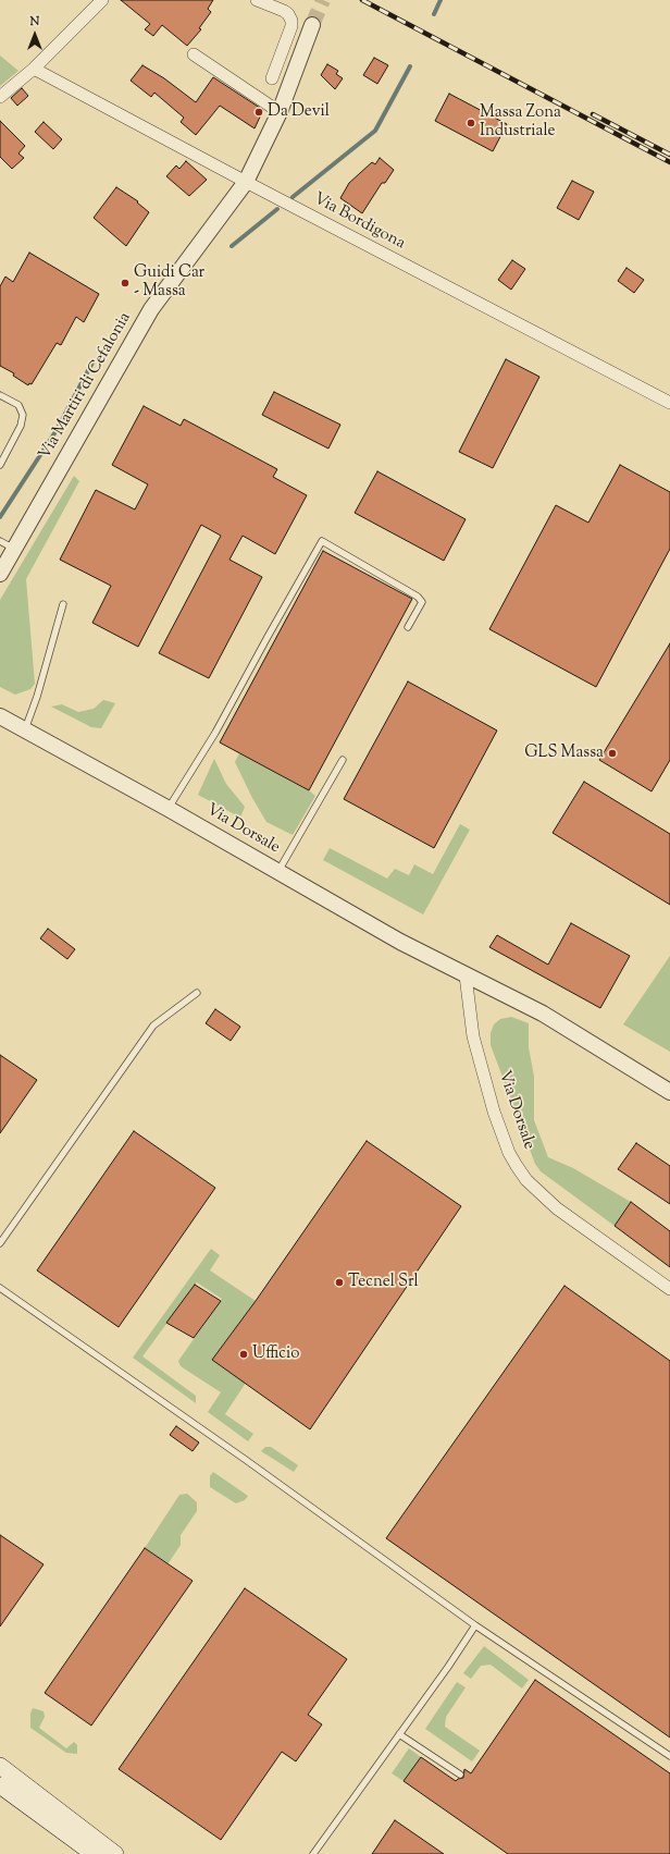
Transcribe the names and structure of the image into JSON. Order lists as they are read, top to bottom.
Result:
{
  "streets": {
    "street": ["Via Bordigona", "Via Martiri di Cefalonia", "Via Dorsale"]
  },
  "crossings": [
    ["Via Bordigona", "Via Martiri di Cefalonia"]
  ],
  "places": [
    "Da Devil",
    "Massa Zona Industriale",
    "Guidi Car - Massa",
    "GLS Massa",
    "Tecnel Srl",
    "Ufficio"
  ],
  "north": "top"
}
